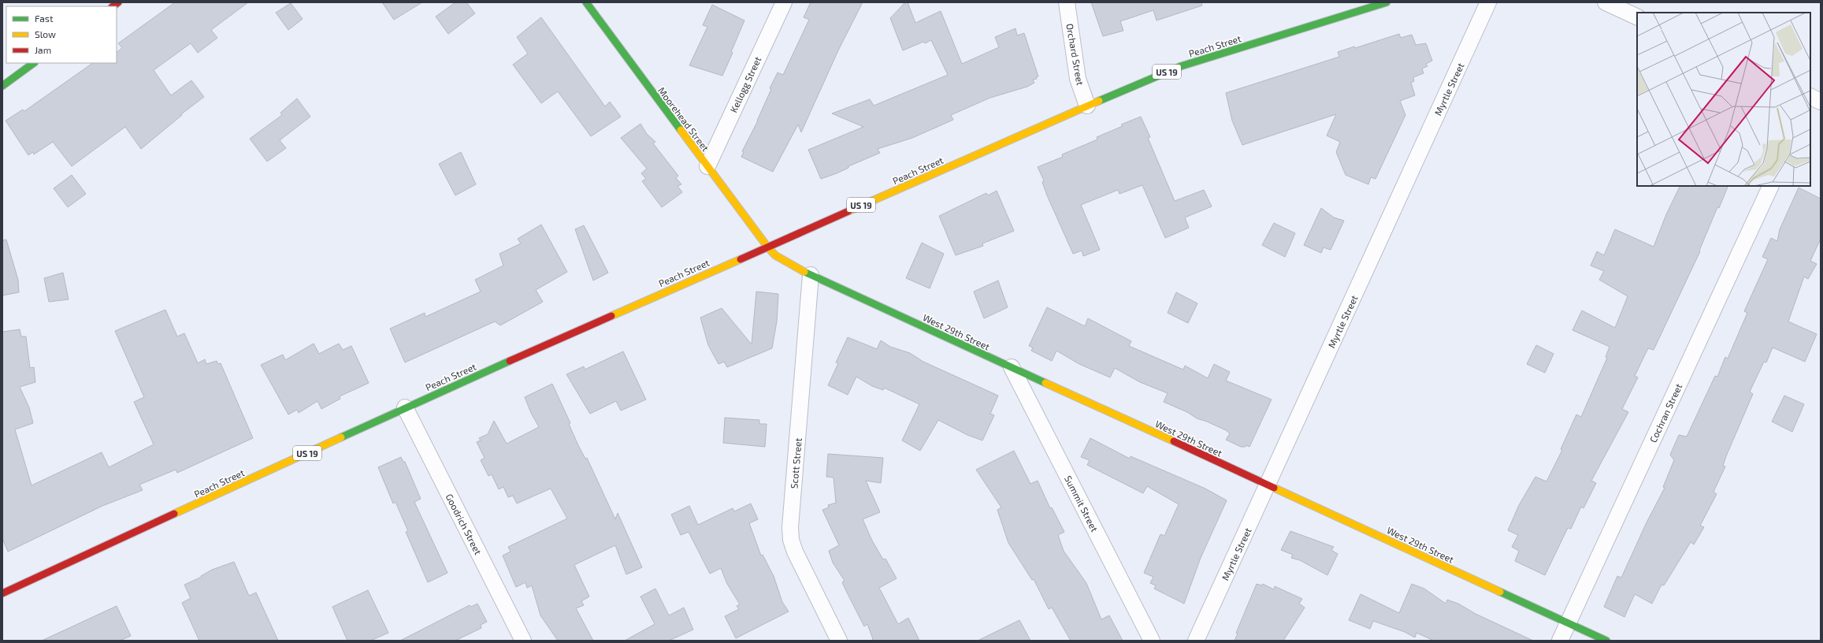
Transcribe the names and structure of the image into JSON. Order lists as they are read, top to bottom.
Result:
{
  "streets": {
    "main road": [
      "Peach Street",
      "US 19",
      "Moorehead Street",
      "West 29th Street"
    ],
    "street": [
      "Orchard Street",
      "Kellogg Street",
      "Myrtle Street",
      "Cochran Street",
      "Scott Street",
      "Summit Street",
      "Goodrich Street"
    ]
  },
  "crossings": [
    ["Peach Street", "Orchard Street"],
    ["Peach Street", "Moorehead Street"],
    ["Peach Street", "West 29th Street"],
    ["Peach Street", "Goodrich Street"],
    ["Kellogg Street", "Moorehead Street"],
    ["Myrtle Street", "West 29th Street"],
    ["Moorehead Street", "West 29th Street"],
    ["West 29th Street", "Cochran Street"],
    ["West 29th Street", "Scott Street"],
    ["West 29th Street", "Summit Street"]
  ],
  "legend": ["Fast", "Slow", "Jam"]
}
